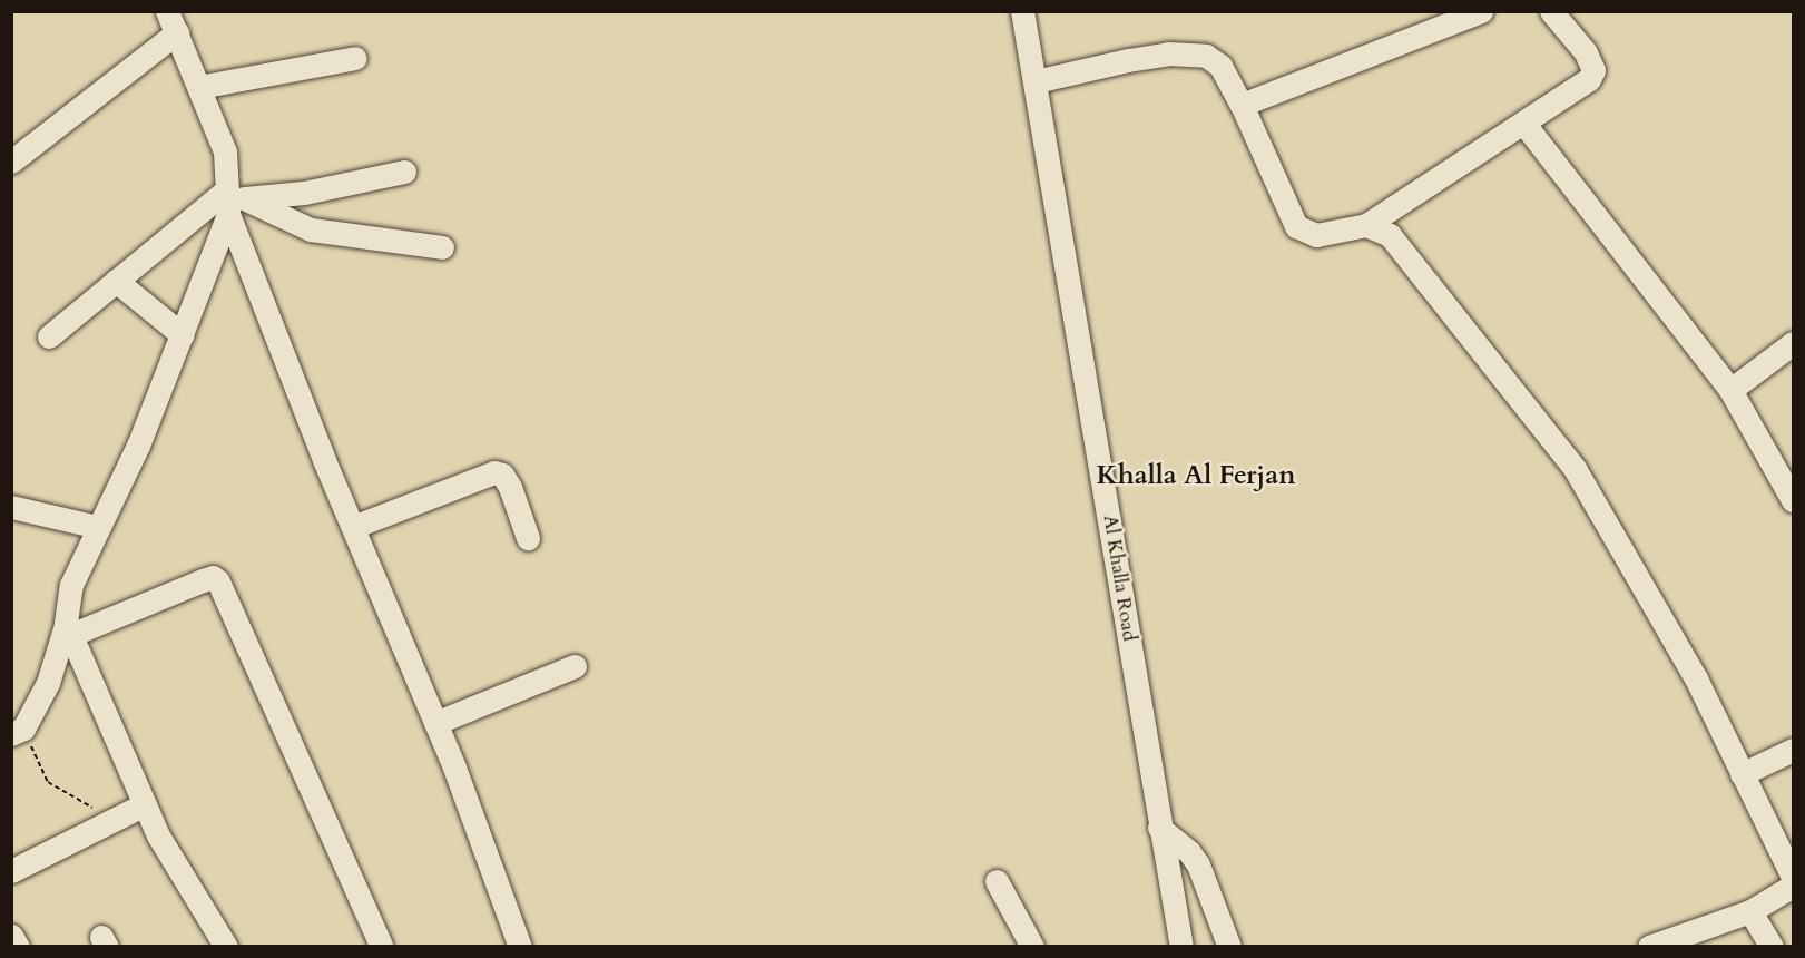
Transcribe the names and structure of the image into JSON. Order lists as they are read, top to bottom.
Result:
{
  "streets": {
    "street": ["Al Khalla Road"]
  },
  "districts": ["Khalla Al Ferjan"]
}
